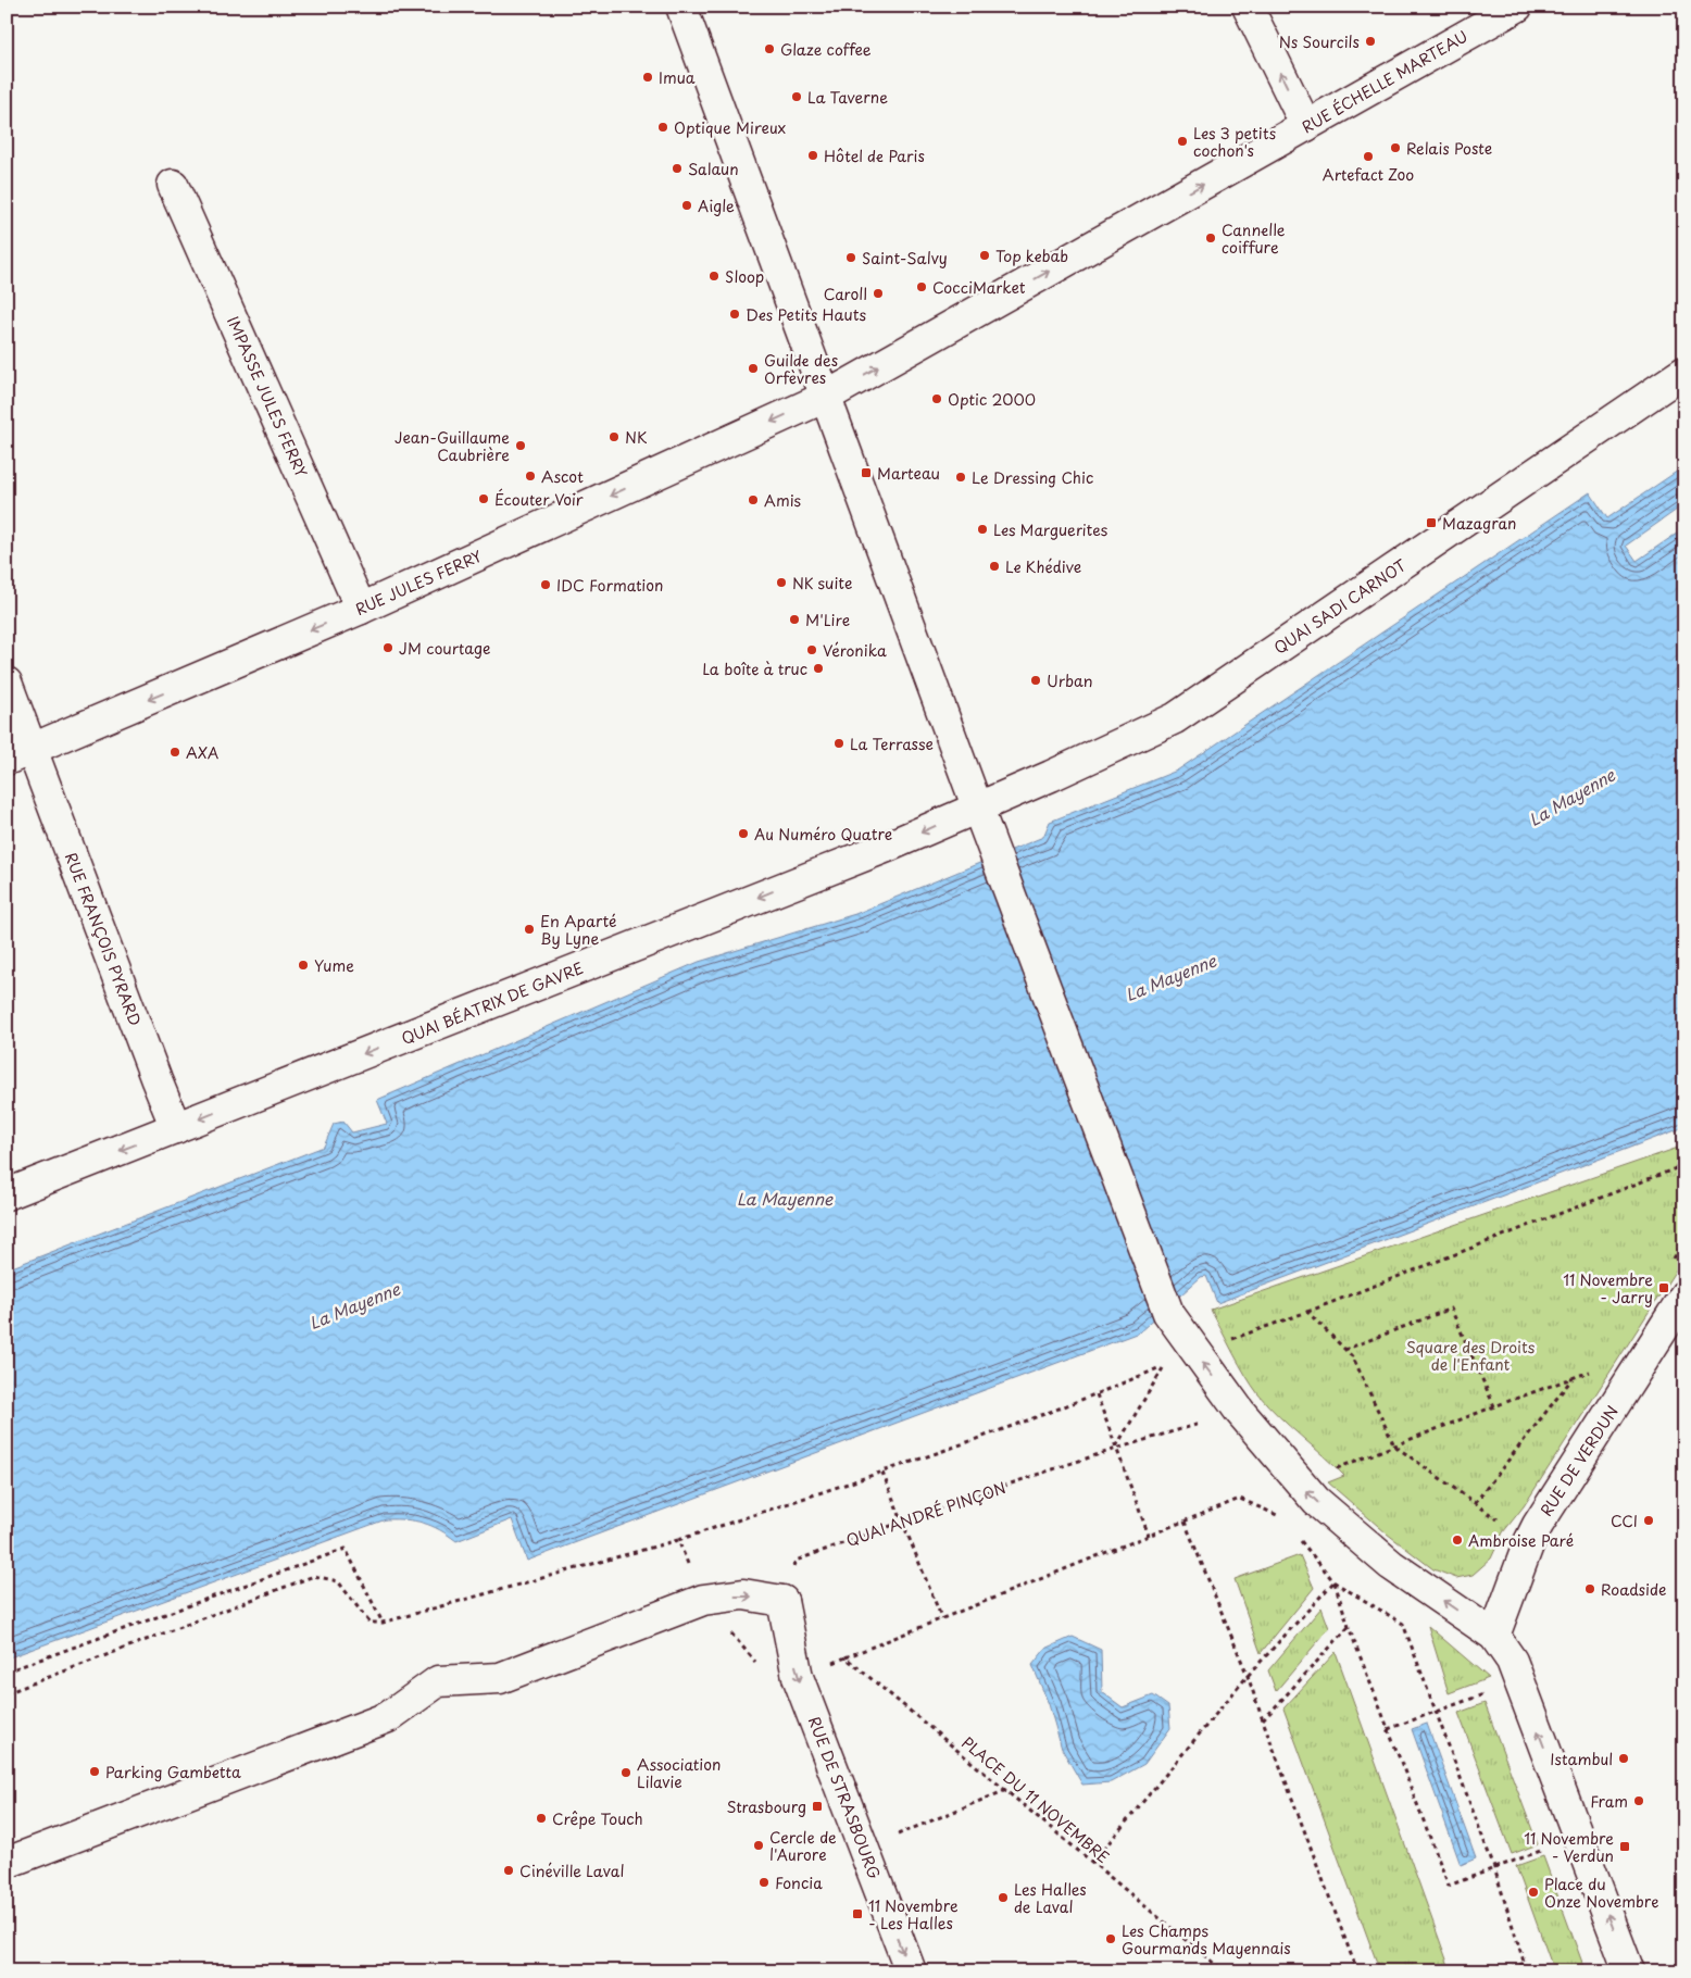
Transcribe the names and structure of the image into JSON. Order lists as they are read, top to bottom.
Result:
{
  "streets": {
    "street": [
      "RUE ÉCHELLE MARTEAU",
      "IMPASSE JULES FERRY",
      "RUE JULES FERRY",
      "QUAI SADI CARNOT",
      "RUE FRANÇOIS PYRARD",
      "QUAI BÉATRIX DE GAVRE",
      "RUE DE VERDUN",
      "RUE DE STRASBOURG"
    ],
    "path": ["QUAI ANDRÉ PINÇON", "PLACE DU 11 NOVEMBRE"]
  },
  "crossings": [
    ["RUE ÉCHELLE MARTEAU", "RUE JULES FERRY"],
    ["IMPASSE JULES FERRY", "RUE JULES FERRY"],
    ["RUE JULES FERRY", "RUE FRANÇOIS PYRARD"],
    ["QUAI SADI CARNOT", "QUAI BÉATRIX DE GAVRE"],
    ["RUE FRANÇOIS PYRARD", "QUAI BÉATRIX DE GAVRE"],
    ["QUAI ANDRÉ PINÇON", "RUE DE STRASBOURG"]
  ],
  "one_way": [
    "RUE ÉCHELLE MARTEAU",
    "RUE JULES FERRY",
    "QUAI BÉATRIX DE GAVRE",
    "RUE DE STRASBOURG"
  ],
  "water": ["La Mayenne"],
  "parks": ["Square des Droits de l'Enfant"],
  "places": {
    "other": [
      "Ns Sourcils",
      "Glaze coffee",
      "Imua",
      "La Taverne",
      "Optique Mireux",
      "Les 3 petits cochon's",
      "Relais Poste",
      "Hôtel de Paris",
      "Artefact Zoo",
      "Salaun",
      "Aigle",
      "Cannelle coiffure",
      "Top kebab",
      "Saint-Salvy",
      "Sloop",
      "CocciMarket",
      "Caroll",
      "Des Petits Hauts",
      "Guilde des Orfèvres",
      "Optic 2000",
      "NK",
      "Jean-Guillaume Caubrière",
      "Ascot",
      "Le Dressing Chic",
      "Écouter Voir",
      "Amis",
      "Les Marguerites",
      "Le Khédive",
      "NK suite",
      "IDC Formation",
      "M'Lire",
      "JM courtage",
      "Véronika",
      "La boîte à truc",
      "Urban",
      "La Terrasse",
      "AXA",
      "Au Numéro Quatre",
      "En Aparté By Lyne",
      "Yume",
      "CCI",
      "Ambroise Paré",
      "Roadside",
      "Istambul",
      "Parking Gambetta",
      "Association Lilavie",
      "Fram",
      "Crêpe Touch",
      "Cercle de l'Aurore",
      "Cinéville Laval",
      "Foncia",
      "Place du Onze Novembre",
      "Les Halles de Laval",
      "Les Champs Gourmands Mayennais"
    ],
    "transit": [
      "Marteau",
      "Mazagran",
      "11 Novembre - Jarry",
      "Strasbourg",
      "11 Novembre - Verdun",
      "11 Novembre - Les Halles"
    ]
  }
}
